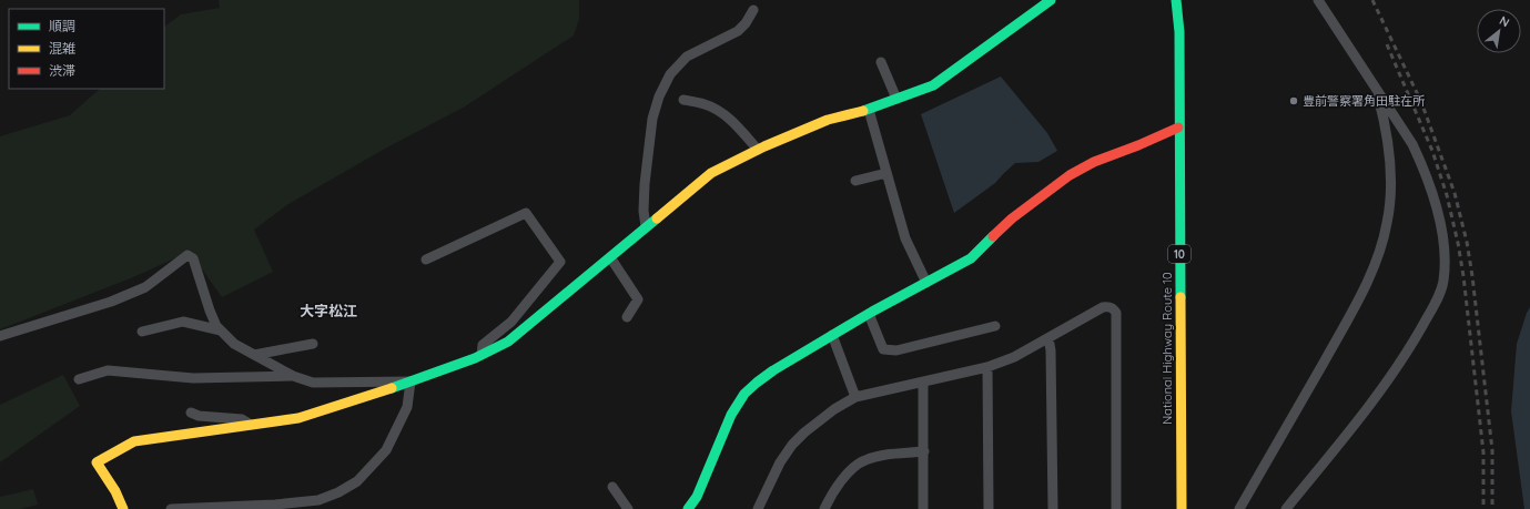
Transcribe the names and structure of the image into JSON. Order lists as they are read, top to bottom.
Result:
{
  "streets": {
    "main road": ["10", "National Highway Route 10"]
  },
  "districts": ["大字松江"],
  "places": ["豊前警察署角田駐在所"],
  "legend": ["順調", "混雑", "渋滞"],
  "north": "top right"
}
